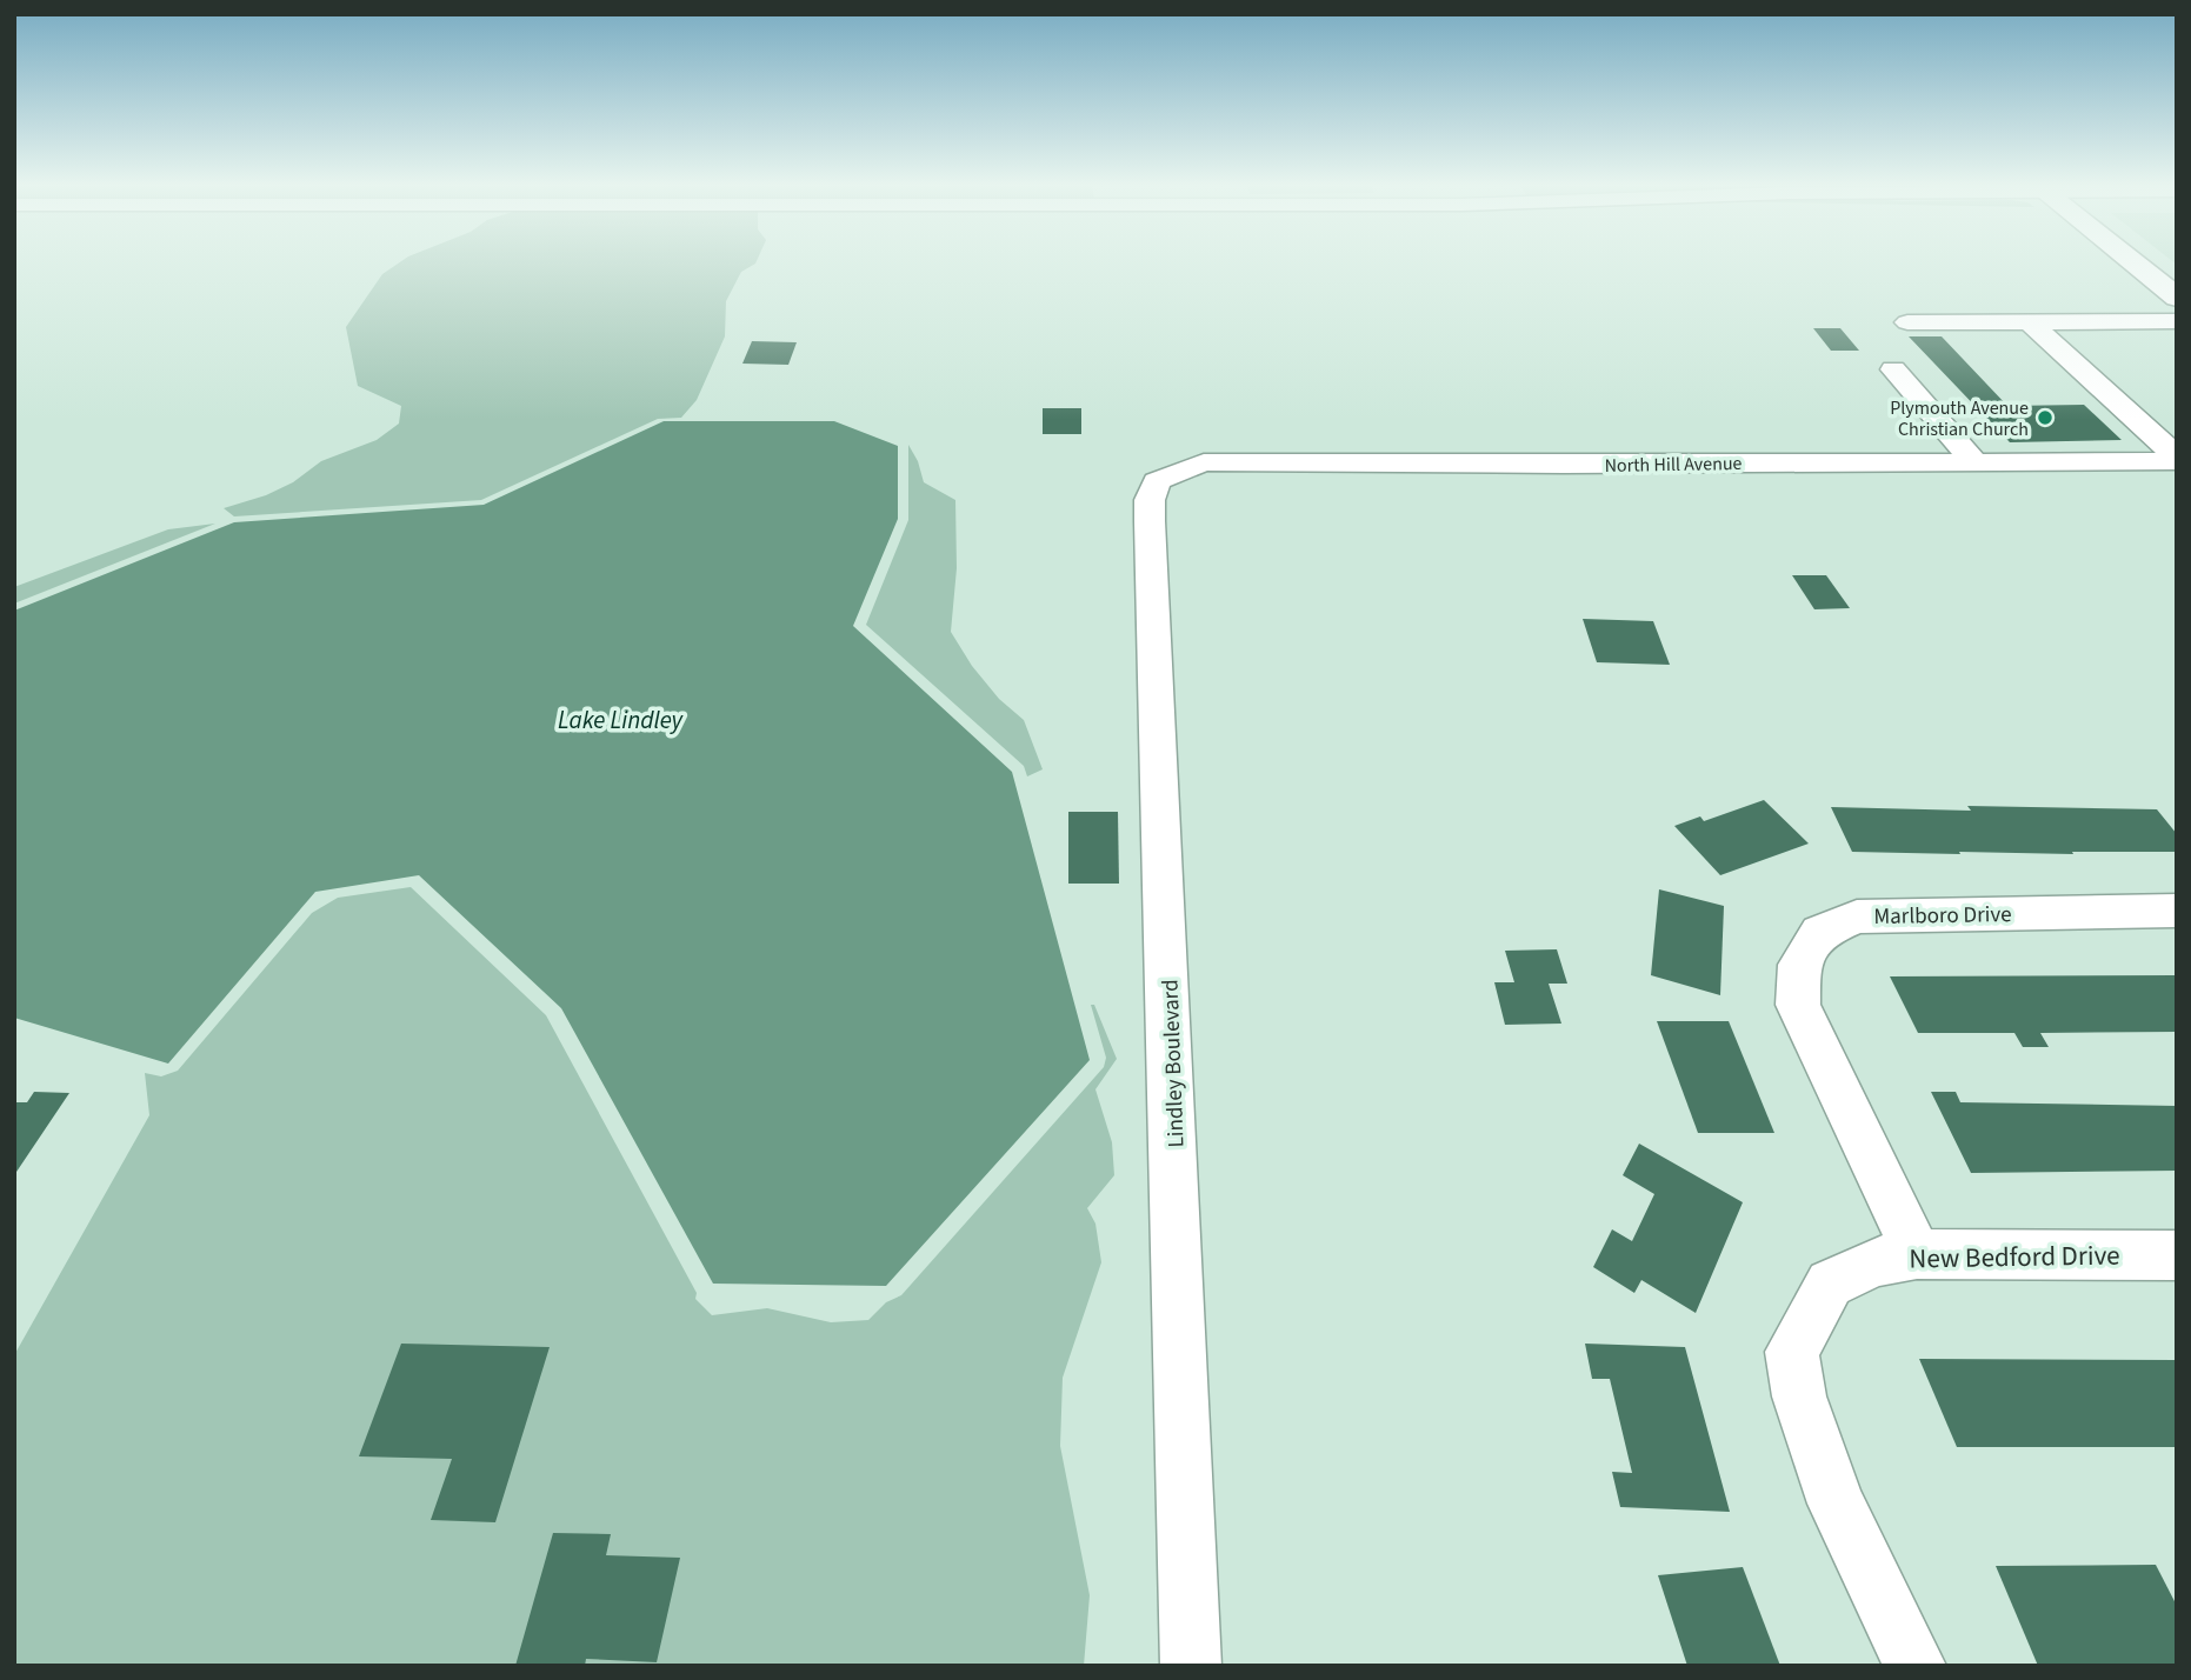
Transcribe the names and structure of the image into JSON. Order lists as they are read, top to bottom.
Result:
{
  "streets": {
    "street": [
      "North Hill Avenue",
      "Marlboro Drive",
      "Lindley Boulevard",
      "New Bedford Drive"
    ]
  },
  "crossings": [
    ["North Hill Avenue", "Lindley Boulevard"],
    ["Marlboro Drive", "New Bedford Drive"]
  ],
  "water": ["Lake Lindley"],
  "places": ["Plymouth Avenue Christian Church"]
}
